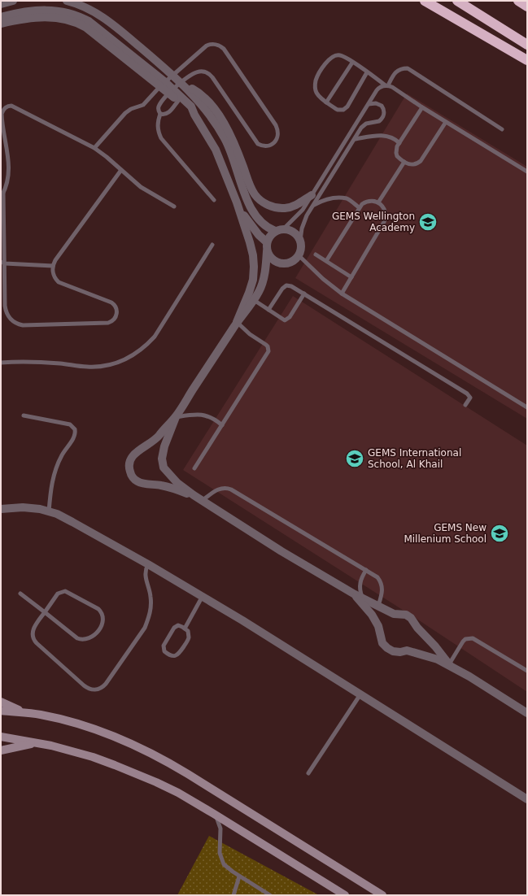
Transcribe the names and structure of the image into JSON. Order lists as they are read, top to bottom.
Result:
{
  "places": {
    "school or university": ["GEMS Wellington Academy", "GEMS International School, Al Khail", "GEMS New Millenium School"]
  }
}
